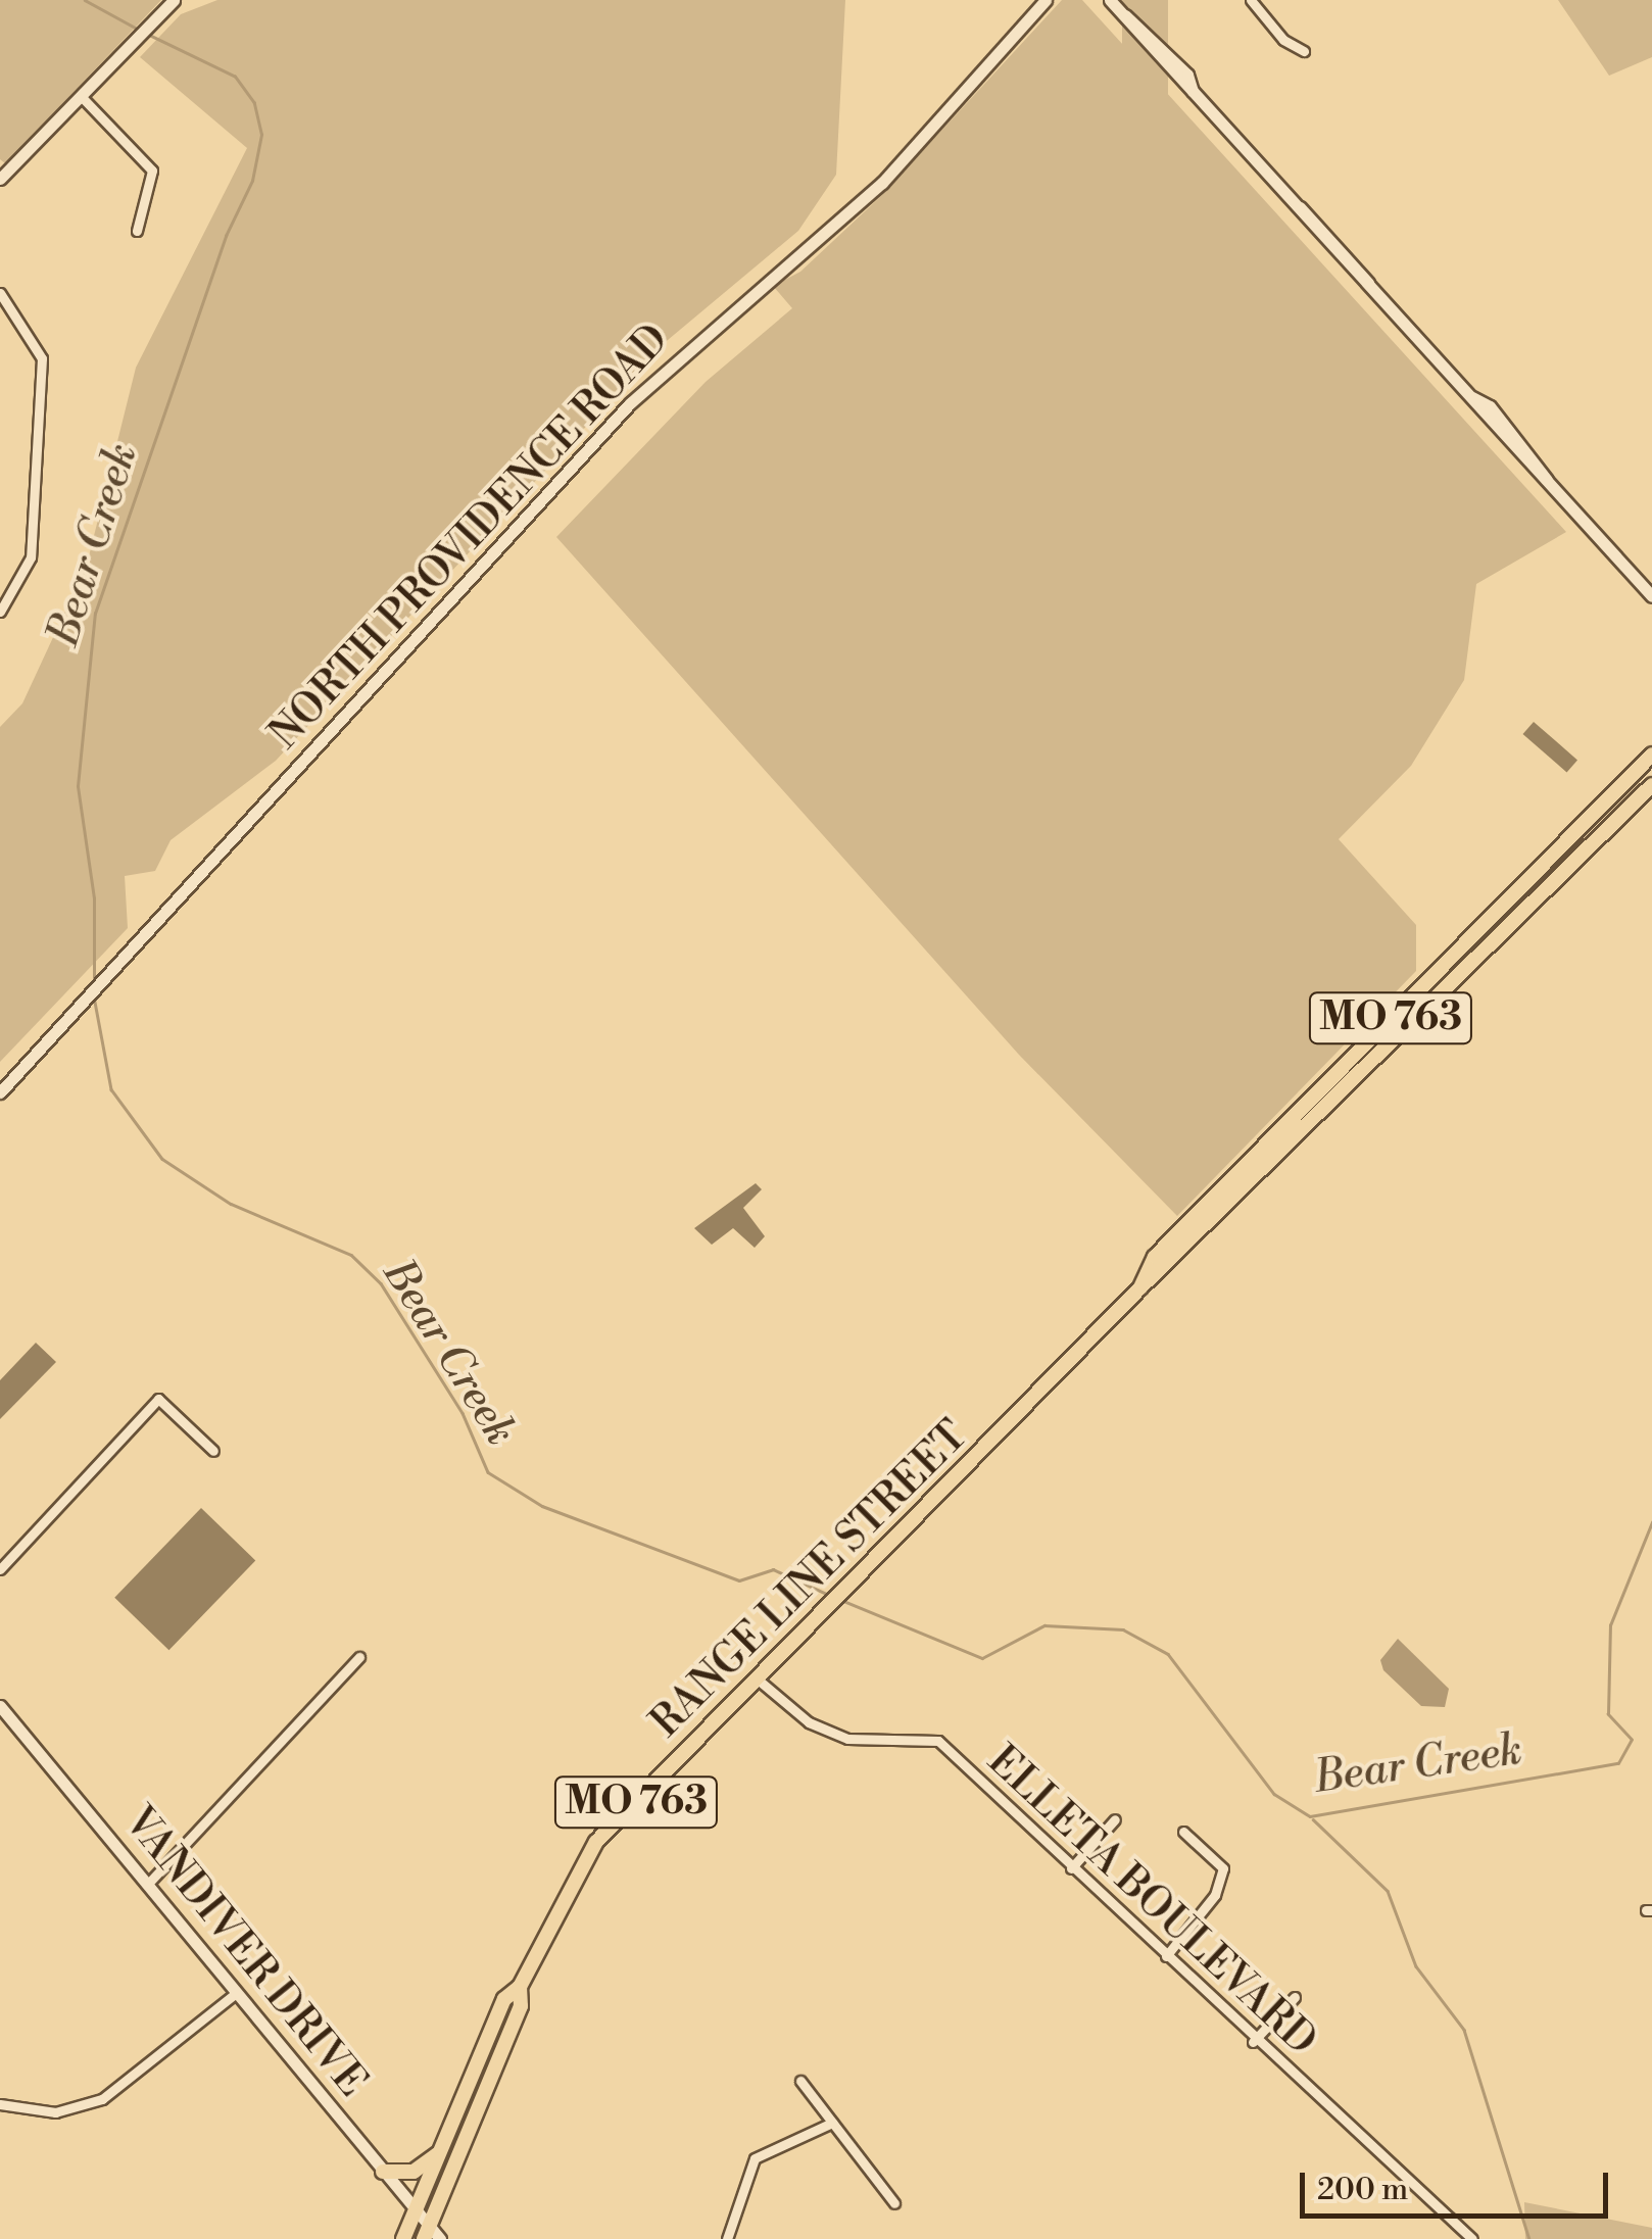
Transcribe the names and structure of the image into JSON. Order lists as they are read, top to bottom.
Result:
{
  "streets": {
    "main road": ["MO 763", "RANGE LINE STREET"],
    "street": ["NORTH PROVIDENCE ROAD", "ELLETA BOULEVARD", "VANDIVER DRIVE"]
  },
  "crossings": [
    ["RANGE LINE STREET", "ELLETA BOULEVARD"],
    ["RANGE LINE STREET", "VANDIVER DRIVE"]
  ],
  "water": ["Bear Creek"],
  "scale_bar": "200 m"
}
